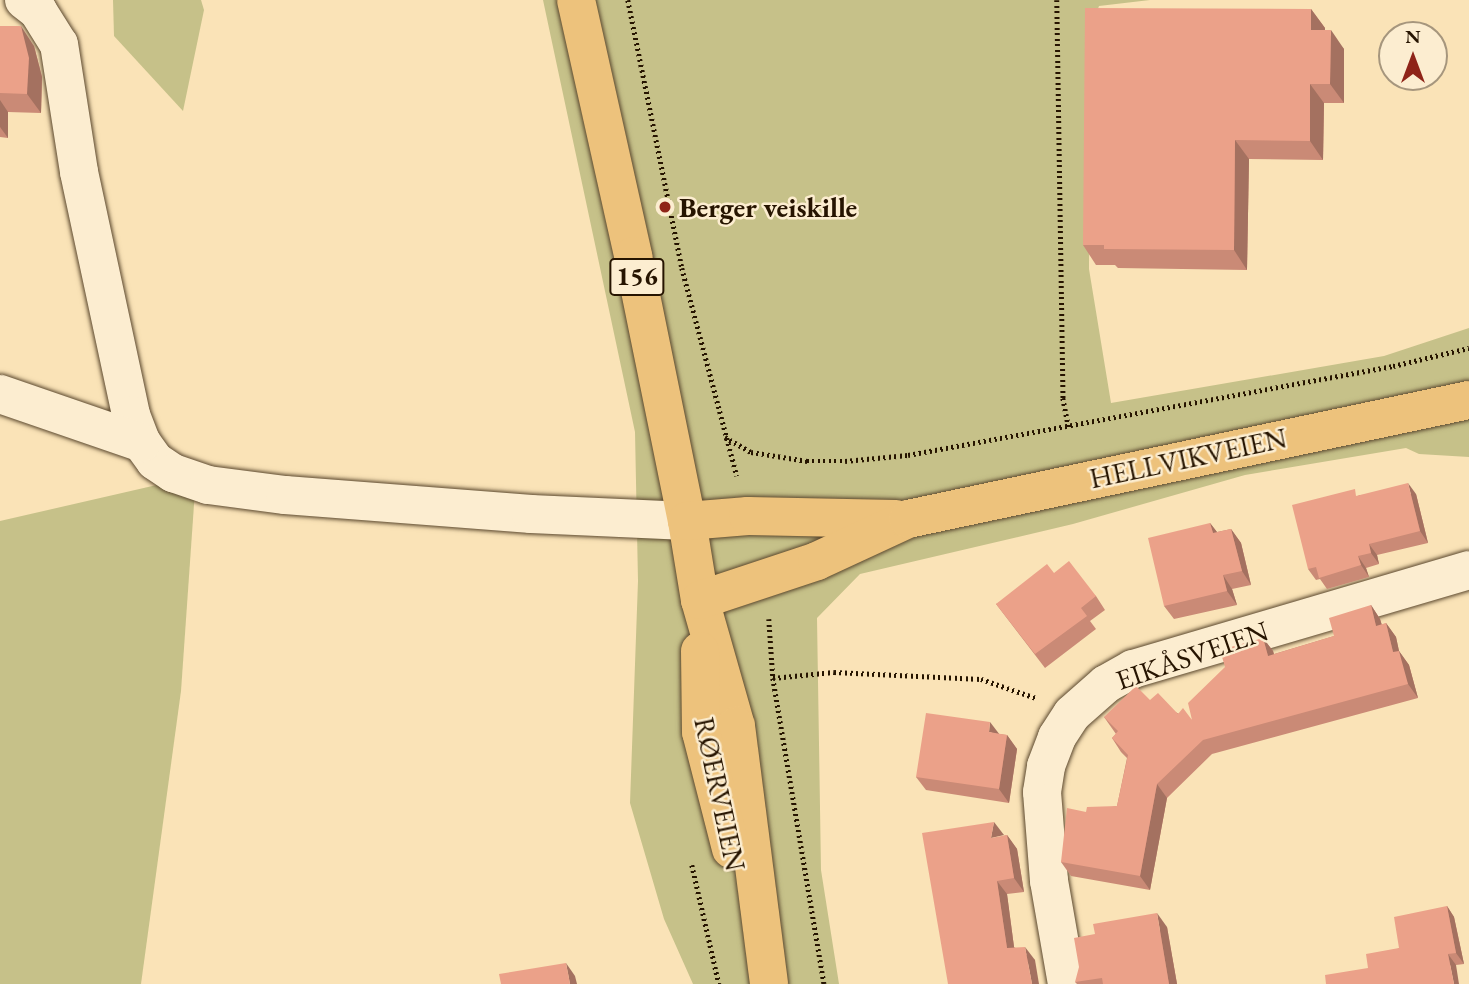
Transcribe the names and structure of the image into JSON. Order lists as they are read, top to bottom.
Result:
{
  "streets": {
    "main road": ["156", "HELLVIKVEIEN", "RØERVEIEN"],
    "street": ["EIKÅSVEIEN"]
  },
  "crossings": [
    ["156", "HELLVIKVEIEN"],
    ["156", "RØERVEIEN"],
    ["HELLVIKVEIEN", "RØERVEIEN"]
  ],
  "places": ["Berger veiskille"],
  "north": "top"
}
